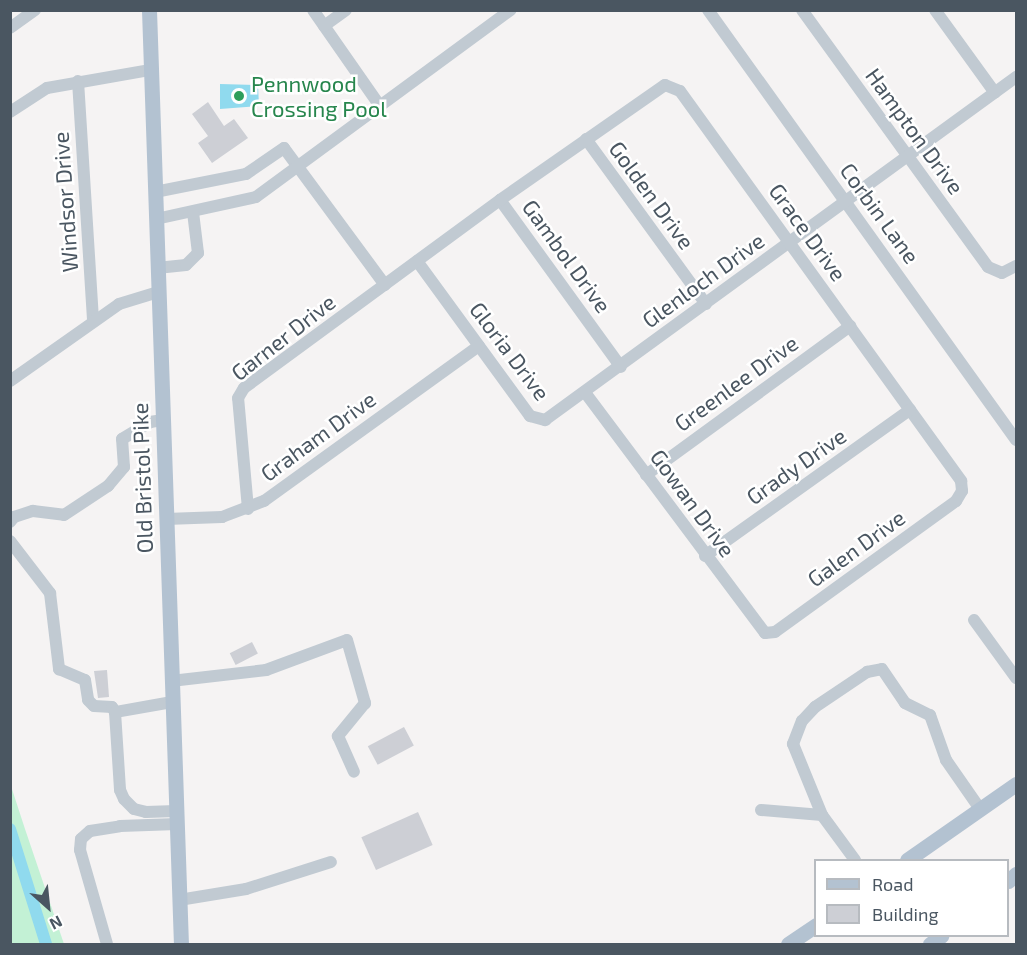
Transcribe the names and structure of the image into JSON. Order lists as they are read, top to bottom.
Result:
{
  "streets": {
    "main road": ["Old Bristol Pike"],
    "street": [
      "Hampton Drive",
      "Golden Drive",
      "Windsor Drive",
      "Corbin Lane",
      "Grace Drive",
      "Gambol Drive",
      "Glenloch Drive",
      "Garner Drive",
      "Gloria Drive",
      "Greenlee Drive",
      "Graham Drive",
      "Grady Drive",
      "Gowan Drive",
      "Galen Drive"
    ]
  },
  "crossings": [
    ["Hampton Drive", "Glenloch Drive"],
    ["Golden Drive", "Grace Drive"],
    ["Golden Drive", "Glenloch Drive"],
    ["Golden Drive", "Garner Drive"],
    ["Corbin Lane", "Glenloch Drive"],
    ["Grace Drive", "Glenloch Drive"],
    ["Grace Drive", "Garner Drive"],
    ["Grace Drive", "Greenlee Drive"],
    ["Grace Drive", "Grady Drive"],
    ["Grace Drive", "Galen Drive"],
    ["Gambol Drive", "Glenloch Drive"],
    ["Gambol Drive", "Garner Drive"],
    ["Glenloch Drive", "Gloria Drive"],
    ["Glenloch Drive", "Gowan Drive"],
    ["Garner Drive", "Gloria Drive"],
    ["Garner Drive", "Graham Drive"],
    ["Gloria Drive", "Graham Drive"],
    ["Gloria Drive", "Gowan Drive"],
    ["Greenlee Drive", "Gowan Drive"],
    ["Graham Drive", "Old Bristol Pike"],
    ["Grady Drive", "Gowan Drive"],
    ["Gowan Drive", "Galen Drive"]
  ],
  "places": ["Pennwood Crossing Pool"],
  "legend": ["Road", "Building"],
  "north": "bottom right"
}
